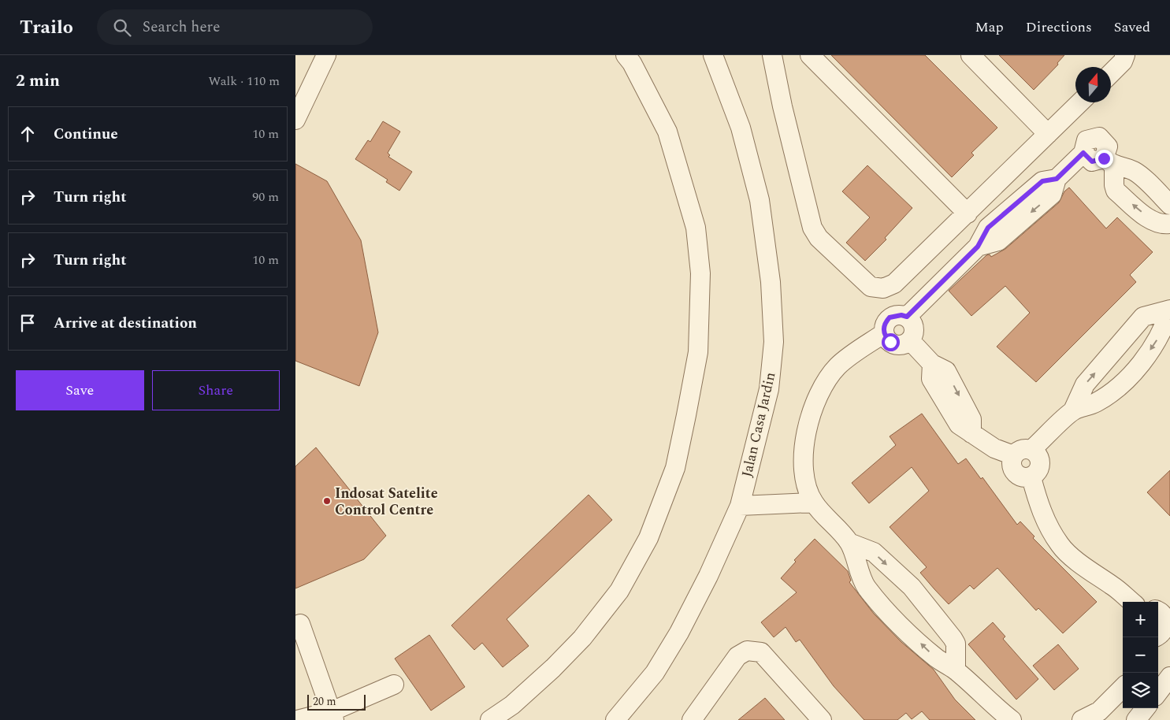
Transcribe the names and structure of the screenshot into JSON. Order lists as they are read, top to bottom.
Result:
{
  "streets": {
    "street": ["Jalan Casa Jardin"]
  },
  "places": ["Indosat Satelite Control Centre"],
  "scale_bar": "20 m",
  "north": "top",
  "page": {
    "header": "Trailo",
    "search": "Search here",
    "nav": ["Map", "Directions", "Saved"],
    "heading": ["2 min", "Walk · 110 m"],
    "list": [
      ["Continue", "10 m"],
      ["Turn right", "90 m"],
      ["Turn right", "10 m"],
      "Arrive at destination"
    ],
    "buttons": ["Save", "Share"],
    "map_buttons": ["+", "−"],
    "scale": "20 m"
  }
}
